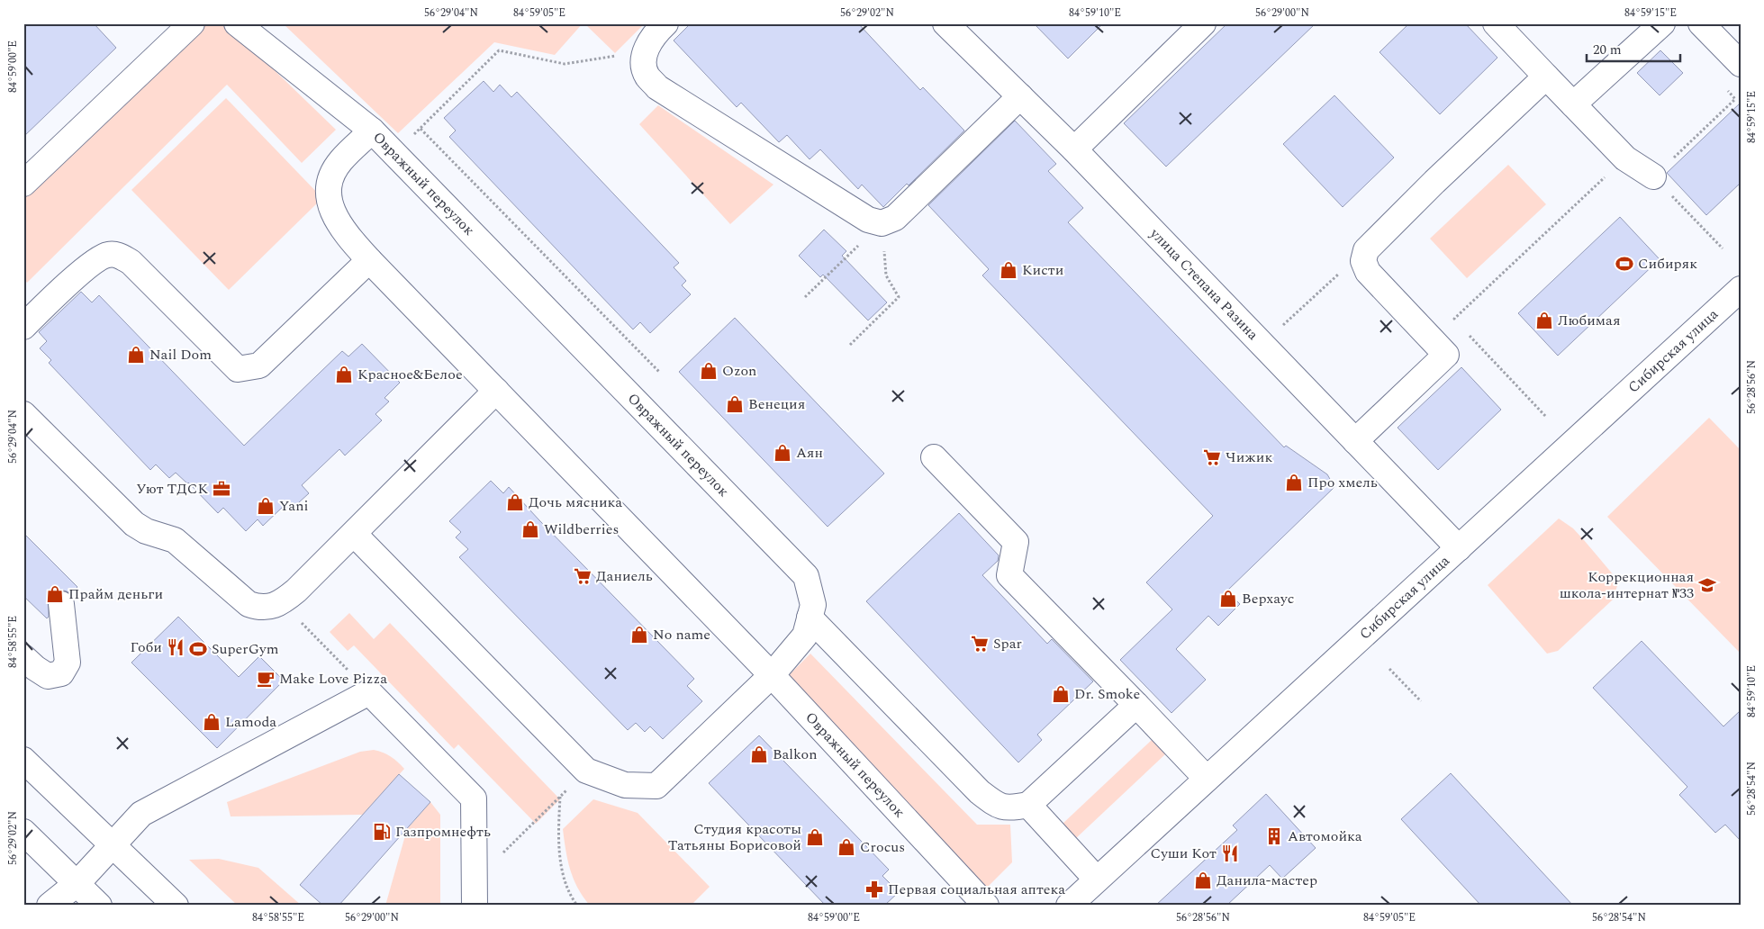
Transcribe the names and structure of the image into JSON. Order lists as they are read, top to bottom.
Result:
{
  "streets": {
    "street": ["Овражный переулок", "улица Степана Разина", "Сибирская улица"]
  },
  "crossings": [
    ["улица Степана Разина", "Сибирская улица"]
  ],
  "places": {
    "sports": ["Сибиряк", "SuperGym"],
    "shop": [
      "Кисти",
      "Любимая",
      "Nail Dom",
      "Ozon",
      "Красное&Белое",
      "Венеция",
      "Аян",
      "Про хмель",
      "Дочь мясника",
      "Yani",
      "Wildberries",
      "Прайм деньги",
      "Верхаус",
      "No name",
      "Dr. Smoke",
      "Lamoda",
      "Balkon",
      "Студия красоты Татьяны Борисовой",
      "Crocus",
      "Данила-мастер"
    ],
    "supermarket": ["Чижик", "Даниель", "Spar"],
    "office": ["Уют ТДСК"],
    "school or university": ["Коррекционная школа-интернат №33"],
    "restaurant": ["Гоби", "Суши Кот"],
    "cafe": ["Make Love Pizza"],
    "fuel station": ["Газпромнефть"],
    "building": ["Автомойка"],
    "pharmacy": ["Первая социальная аптека"]
  },
  "scale_bar": "20 m",
  "coordinates": [
    "56°29'04\"N",
    "84°59'05\"E",
    "56°29'02\"N",
    "84°59'10\"E",
    "56°29'00\"N",
    "84°59'15\"E",
    "84°59'00\"E",
    "56°28'56\"N",
    "84°58'55\"E",
    "56°28'54\"N"
  ]
}
